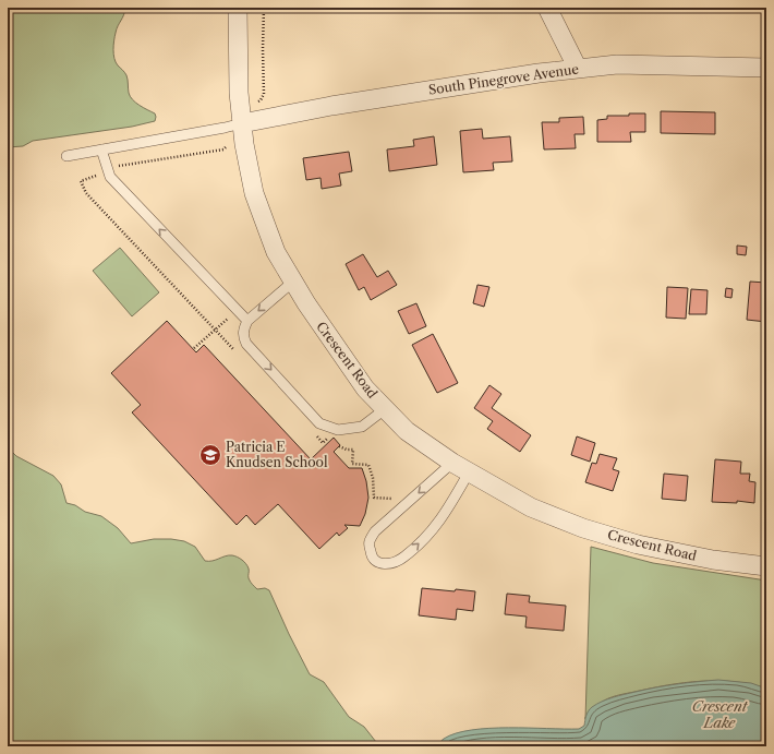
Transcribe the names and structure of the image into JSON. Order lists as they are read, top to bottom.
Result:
{
  "streets": {
    "street": ["South Pinegrove Avenue", "Crescent Road"]
  },
  "crossings": [
    ["South Pinegrove Avenue", "Crescent Road"]
  ],
  "water": ["Crescent Lake"],
  "places": {
    "school or university": ["Patricia E Knudsen School"]
  }
}
